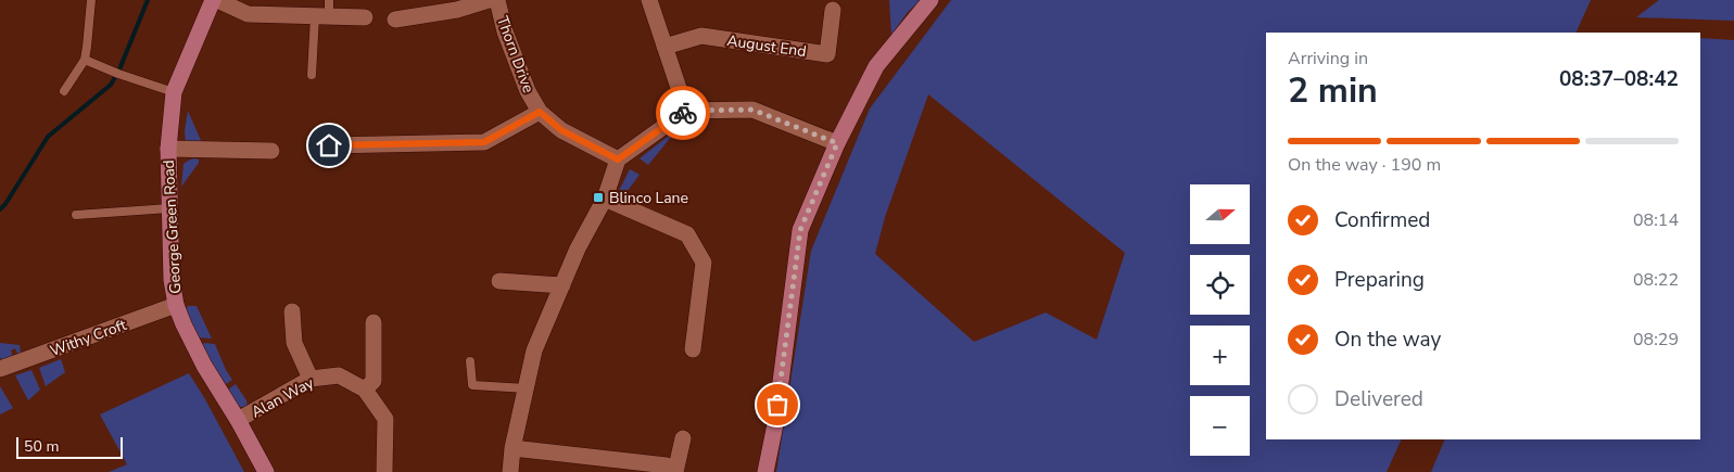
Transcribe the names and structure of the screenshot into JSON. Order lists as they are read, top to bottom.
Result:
{
  "streets": {
    "street": [
      "August End",
      "Thorn Drive",
      "George Green Road",
      "Withy Croft",
      "Alan Way"
    ]
  },
  "crossings": [
    ["George Green Road", "Withy Croft"],
    ["George Green Road", "Alan Way"]
  ],
  "places": {
    "transit": ["Blinco Lane"]
  },
  "scale_bar": "50 m",
  "north": "right",
  "page": {
    "heading": ["2 min", "Arriving in", "08:37–08:42"],
    "bar": "On the way · 190 m",
    "map_buttons": ["+", "−"],
    "list": [
      ["Confirmed", "08:14"],
      ["Preparing", "08:22"],
      ["On the way", "08:29"],
      "Delivered"
    ],
    "scale": "50 m"
  }
}
